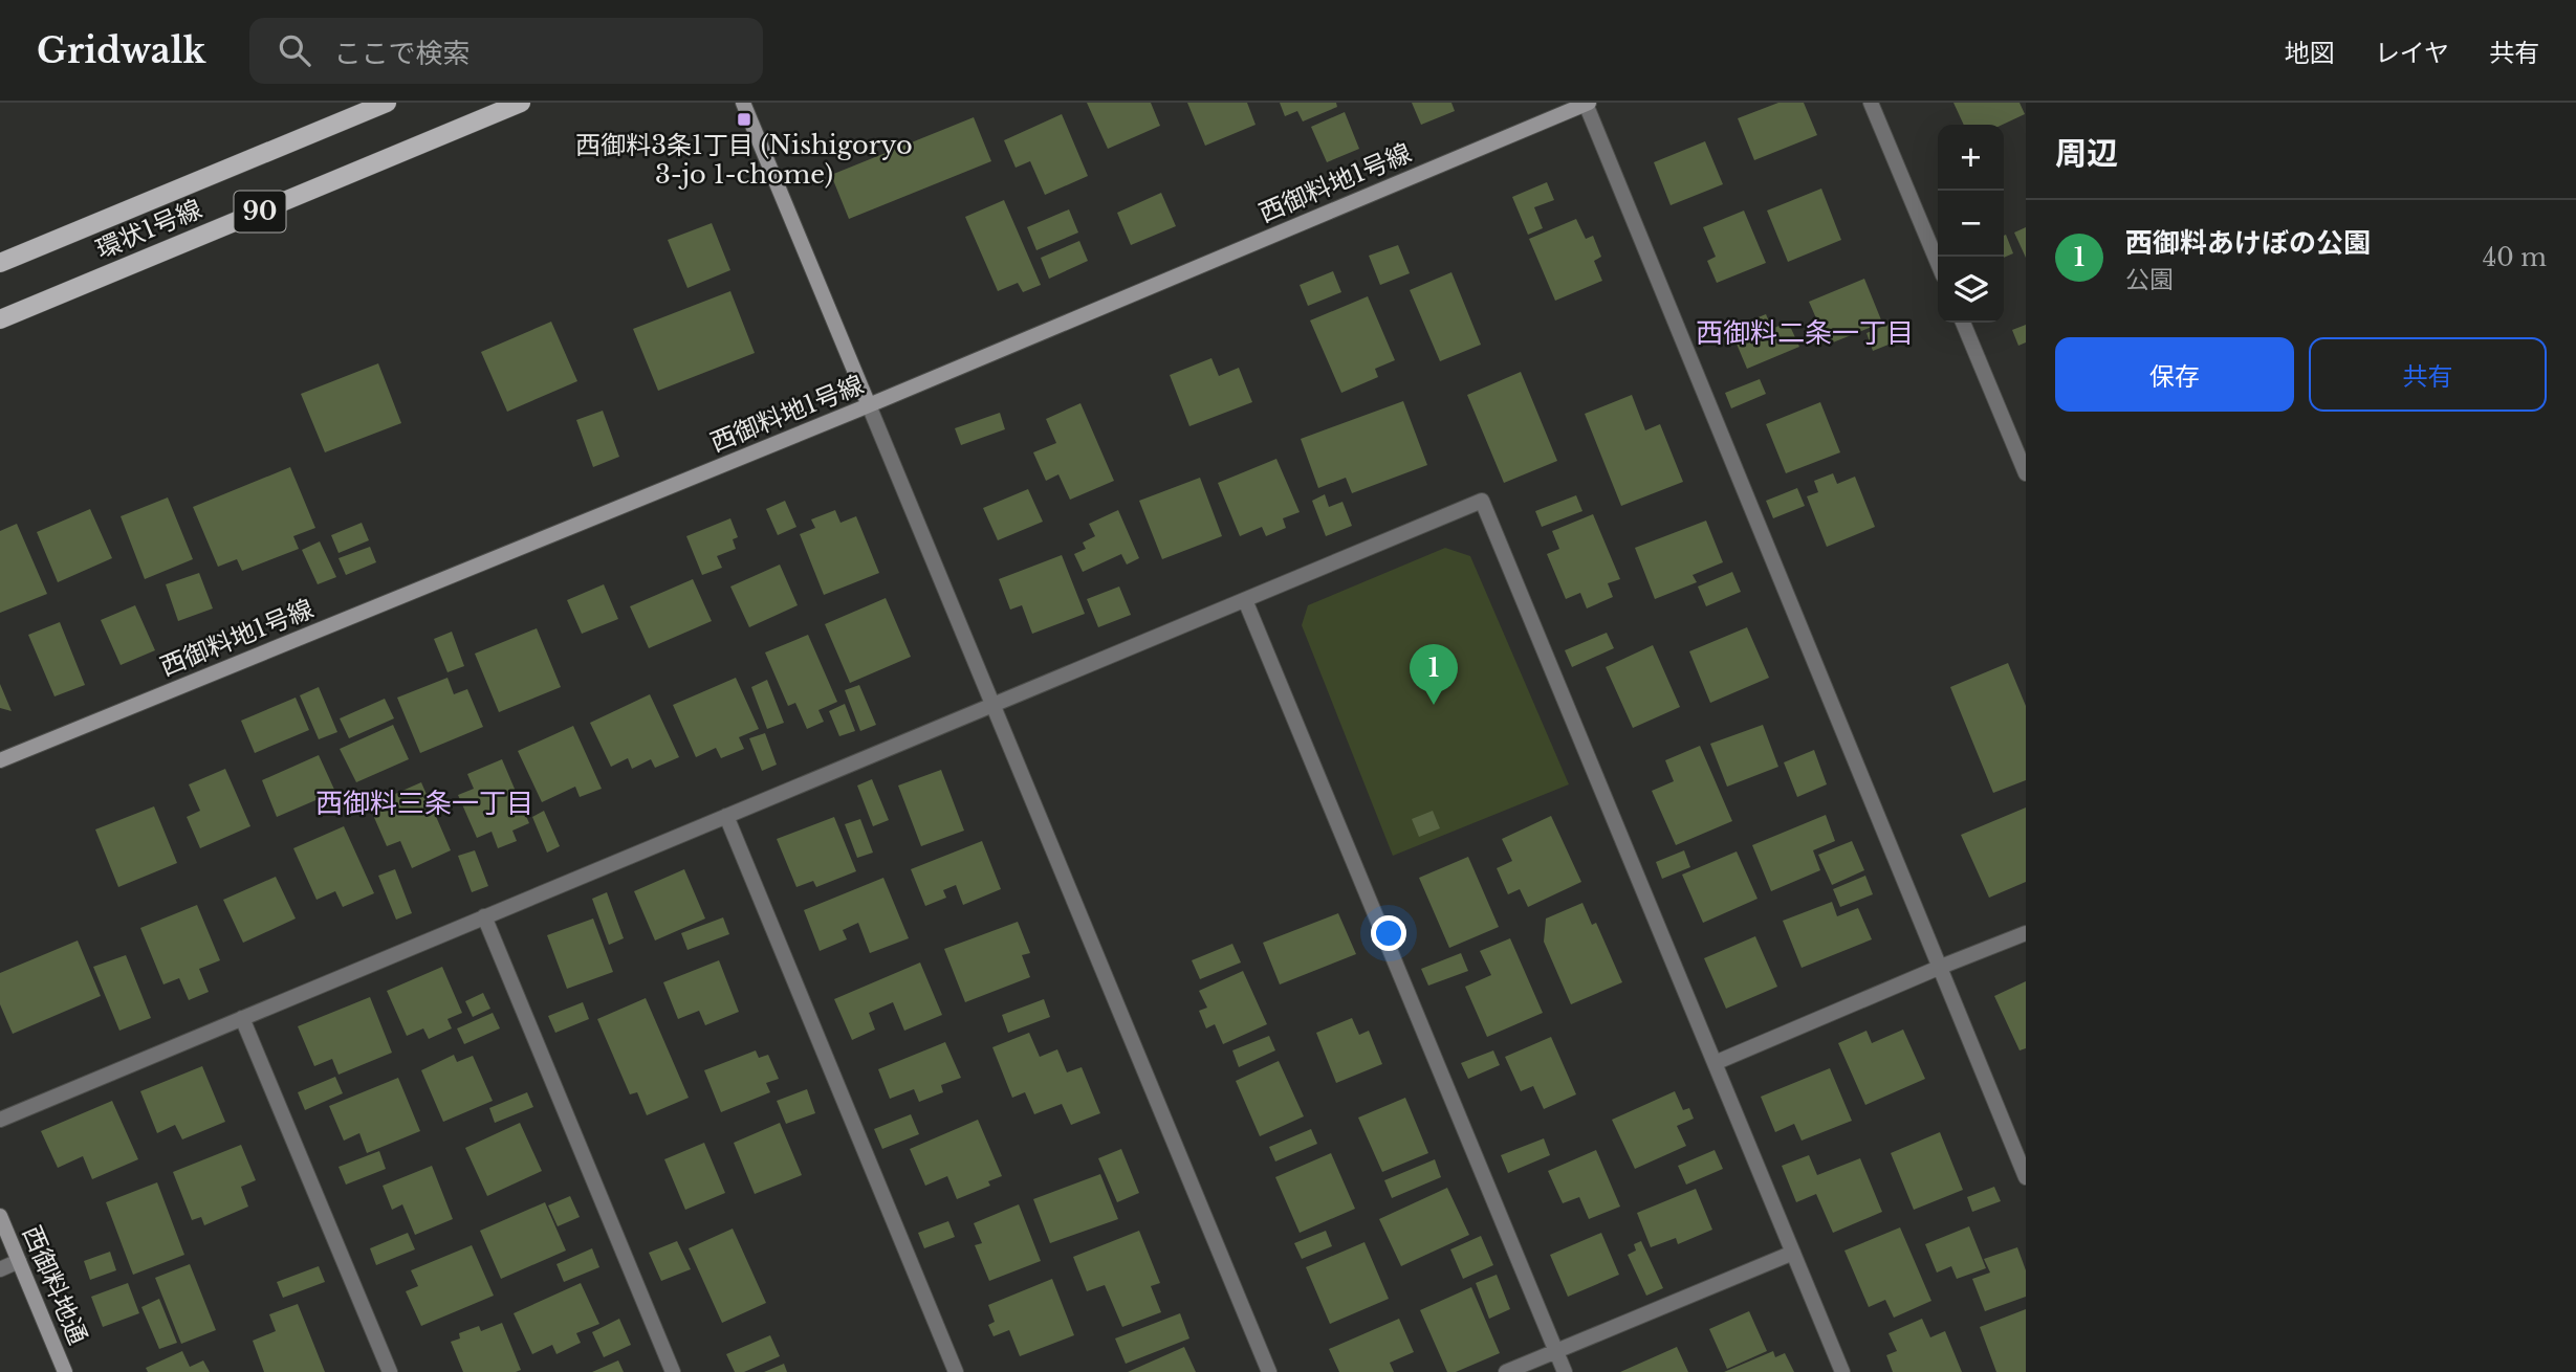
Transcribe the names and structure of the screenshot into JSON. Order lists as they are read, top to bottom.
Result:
{
  "streets": {
    "main road": ["90", "環状1号線"],
    "street": ["西御料地1号線", "西御料地通"]
  },
  "districts": ["西御料二条一丁目", "西御料三条一丁目"],
  "places": {
    "transit": ["西御料3条1丁目 (Nishigoryo 3-jo 1-chome)"]
  },
  "page": {
    "header": "Gridwalk",
    "search": "ここで検索",
    "nav": ["地図", "レイヤ", "共有"],
    "heading": "周辺",
    "map_buttons": ["+", "−"],
    "list": [
      {
        "mark": "1",
        "name": "西御料あけぼの公園",
        "note": "公園",
        "value": "40 m"
      }
    ],
    "buttons": ["保存", "共有"],
    "pins": "1"
  }
}
